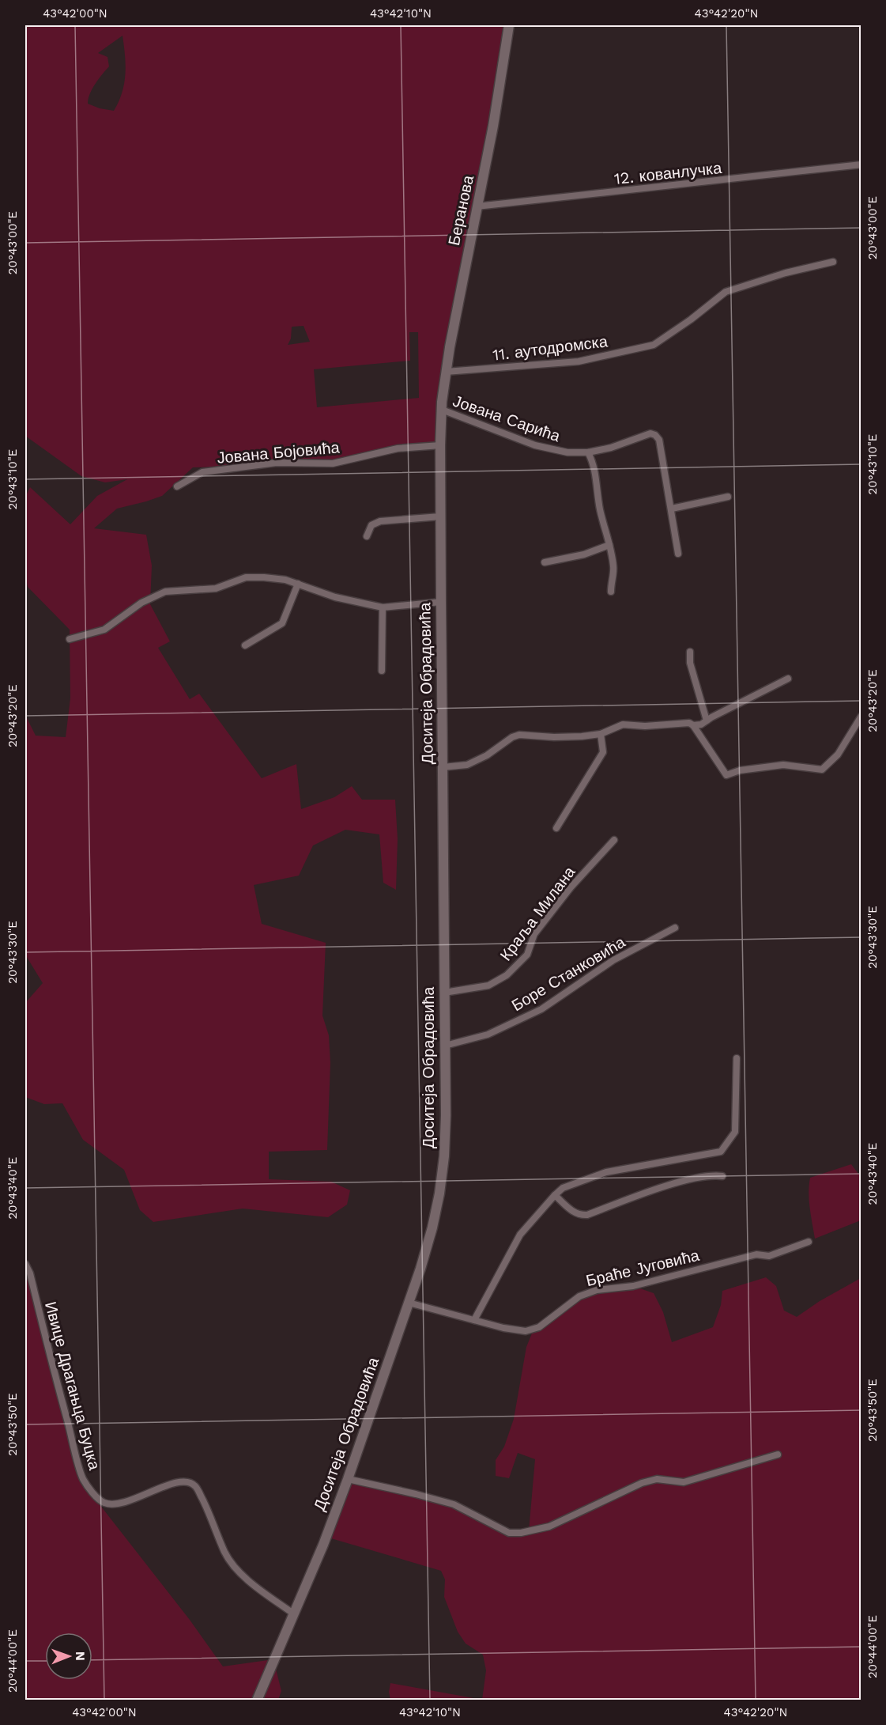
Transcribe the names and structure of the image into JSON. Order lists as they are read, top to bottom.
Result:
{
  "streets": {
    "main road": ["Беранова", "Доситеја Обрадовића"],
    "street": [
      "12. кованлучка",
      "11. аутодромска",
      "Јована Сарића",
      "Јована Бојовића",
      "Краља Милана",
      "Боре Станковића",
      "Браће Југовића",
      "Ивице Драгањца Буцка"
    ]
  },
  "crossings": [
    ["12. кованлучка", "Беранова"],
    ["Беранова", "11. аутодромска"],
    ["Беранова", "Јована Сарића"],
    ["Беранова", "Доситеја Обрадовића"],
    ["Јована Сарића", "Доситеја Обрадовића"],
    ["Јована Бојовића", "Доситеја Обрадовића"],
    ["Доситеја Обрадовића", "Краља Милана"],
    ["Доситеја Обрадовића", "Боре Станковића"],
    ["Доситеја Обрадовића", "Браће Југовића"],
    ["Доситеја Обрадовића", "Ивице Драгањца Буцка"]
  ],
  "north": "right",
  "coordinates": [
    "43°42'00\"N",
    "43°42'10\"N",
    "43°42'20\"N",
    "20°43'00\"E",
    "20°43'10\"E",
    "20°43'20\"E",
    "20°43'30\"E",
    "20°43'40\"E",
    "20°43'50\"E",
    "20°44'00\"E"
  ]
}
